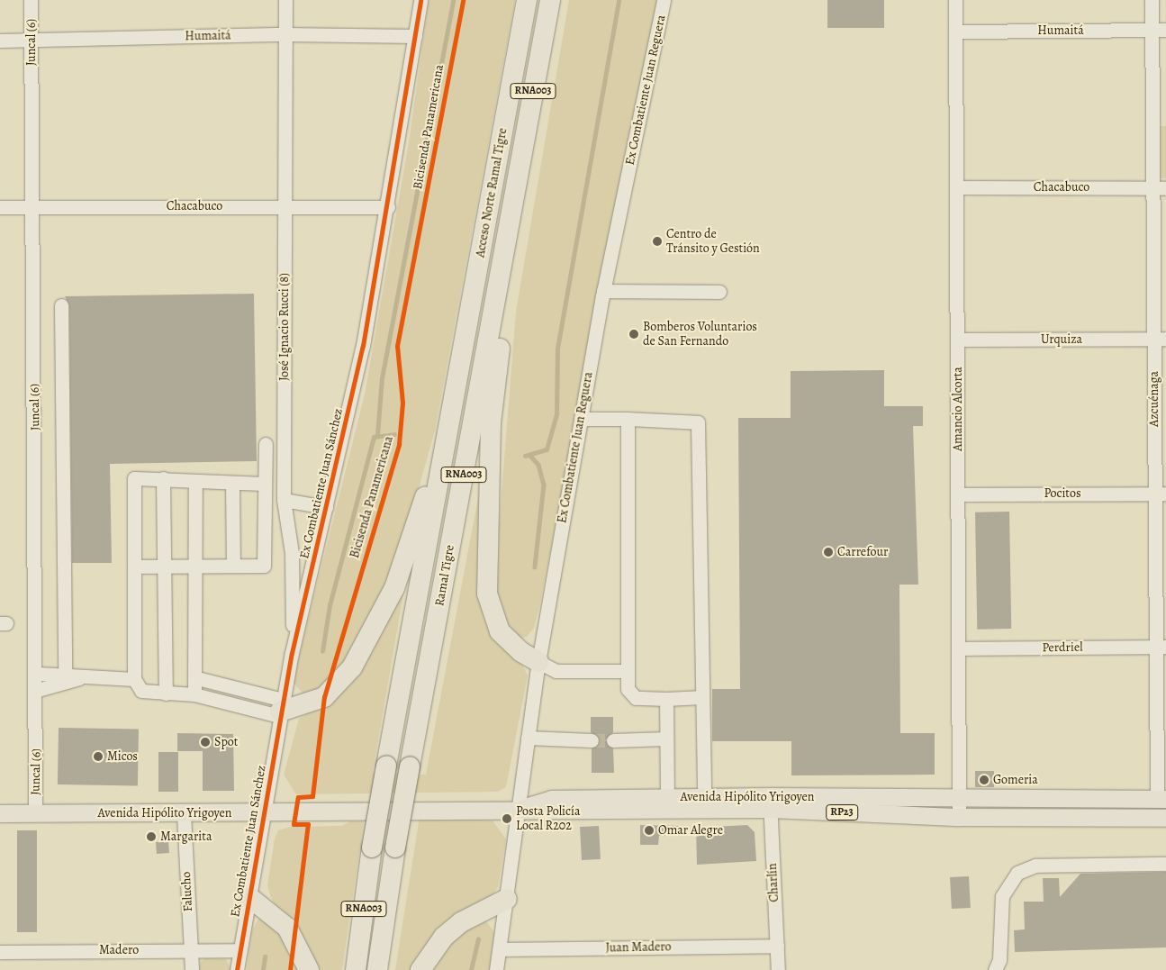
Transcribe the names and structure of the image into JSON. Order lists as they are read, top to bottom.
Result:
{
  "streets": {
    "highway": ["RNA003", "Acceso Norte Ramal Tigre", "Ramal Tigre"],
    "main road": ["Avenida Hipólito Yrigoyen", "RP23"],
    "street": [
      "Humaitá",
      "Juncal (6)",
      "Ex Combatiente Juan Reguera",
      "Chacabuco",
      "José Ignacio Rucci (8)",
      "Urquiza",
      "Azcuénaga",
      "Amancio Alcorta",
      "Ex Combatiente Juan Sánchez",
      "Pocitos",
      "Perdriel",
      "Charlín",
      "Falucho",
      "Juan Madero",
      "Madero"
    ],
    "cycle path": ["Bicisenda Panamericana"]
  },
  "crossings": [
    ["Humaitá", "Juncal (6)"],
    ["Humaitá", "José Ignacio Rucci (8)"],
    ["Humaitá", "Azcuénaga"],
    ["Humaitá", "Amancio Alcorta"],
    ["Humaitá", "Ex Combatiente Juan Sánchez"],
    ["Juncal (6)", "Chacabuco"],
    ["Juncal (6)", "Avenida Hipólito Yrigoyen"],
    ["Ex Combatiente Juan Reguera", "Avenida Hipólito Yrigoyen"],
    ["Ex Combatiente Juan Reguera", "Juan Madero"],
    ["Chacabuco", "José Ignacio Rucci (8)"],
    ["Chacabuco", "Azcuénaga"],
    ["Chacabuco", "Amancio Alcorta"],
    ["Chacabuco", "Ex Combatiente Juan Sánchez"],
    ["Acceso Norte Ramal Tigre", "Ramal Tigre"],
    ["José Ignacio Rucci (8)", "Ex Combatiente Juan Sánchez"],
    ["Urquiza", "Azcuénaga"],
    ["Urquiza", "Amancio Alcorta"],
    ["Azcuénaga", "Pocitos"],
    ["Azcuénaga", "Perdriel"],
    ["Azcuénaga", "Avenida Hipólito Yrigoyen"],
    ["Amancio Alcorta", "Pocitos"],
    ["Amancio Alcorta", "Perdriel"],
    ["Amancio Alcorta", "Avenida Hipólito Yrigoyen"],
    ["Ex Combatiente Juan Sánchez", "Avenida Hipólito Yrigoyen"],
    ["Ex Combatiente Juan Sánchez", "Madero"],
    ["Avenida Hipólito Yrigoyen", "Charlín"],
    ["Avenida Hipólito Yrigoyen", "Falucho"],
    ["Charlín", "Juan Madero"],
    ["Falucho", "Madero"]
  ],
  "places": [
    "Centro de Tránsito y Gestión",
    "Bomberos Voluntarios de San Fernando",
    "Carrefour",
    "Spot",
    "Micos",
    "Gomeria",
    "Posta Policía Local R202",
    "Omar Alegre",
    "Margarita"
  ]
}
